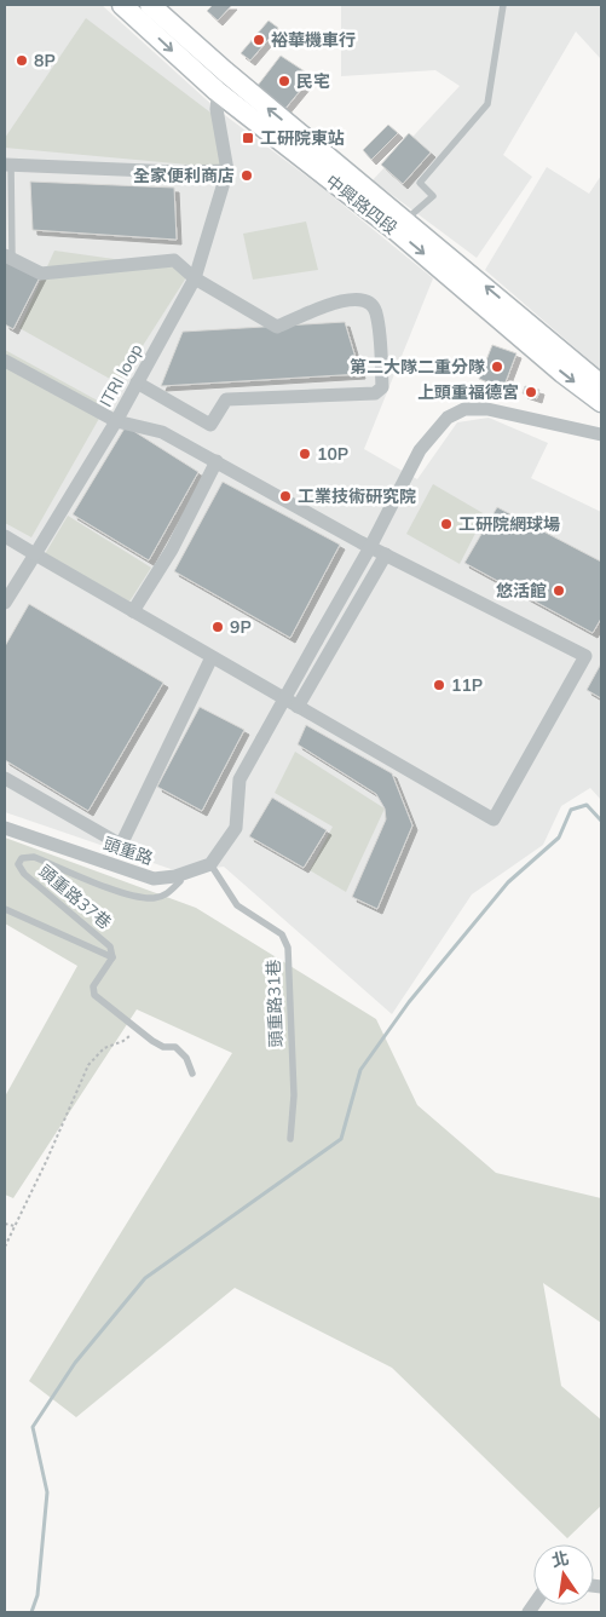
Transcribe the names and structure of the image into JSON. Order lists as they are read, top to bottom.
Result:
{
  "streets": {
    "main road": ["中興路四段"],
    "street": ["ITRI loop", "頭重路"],
    "lane": ["頭重路37巷", "頭重路31巷"]
  },
  "crossings": [
    ["中興路四段", "ITRI loop"],
    ["頭重路", "頭重路31巷"]
  ],
  "places": {
    "other": [
      "裕華機車行",
      "8P",
      "民宅",
      "全家便利商店",
      "第二大隊二重分隊",
      "上頭重福德宮",
      "10P",
      "工業技術研究院",
      "工研院網球場",
      "悠活館",
      "9P",
      "11P"
    ],
    "transit": ["工研院東站"]
  },
  "north": "top"
}
